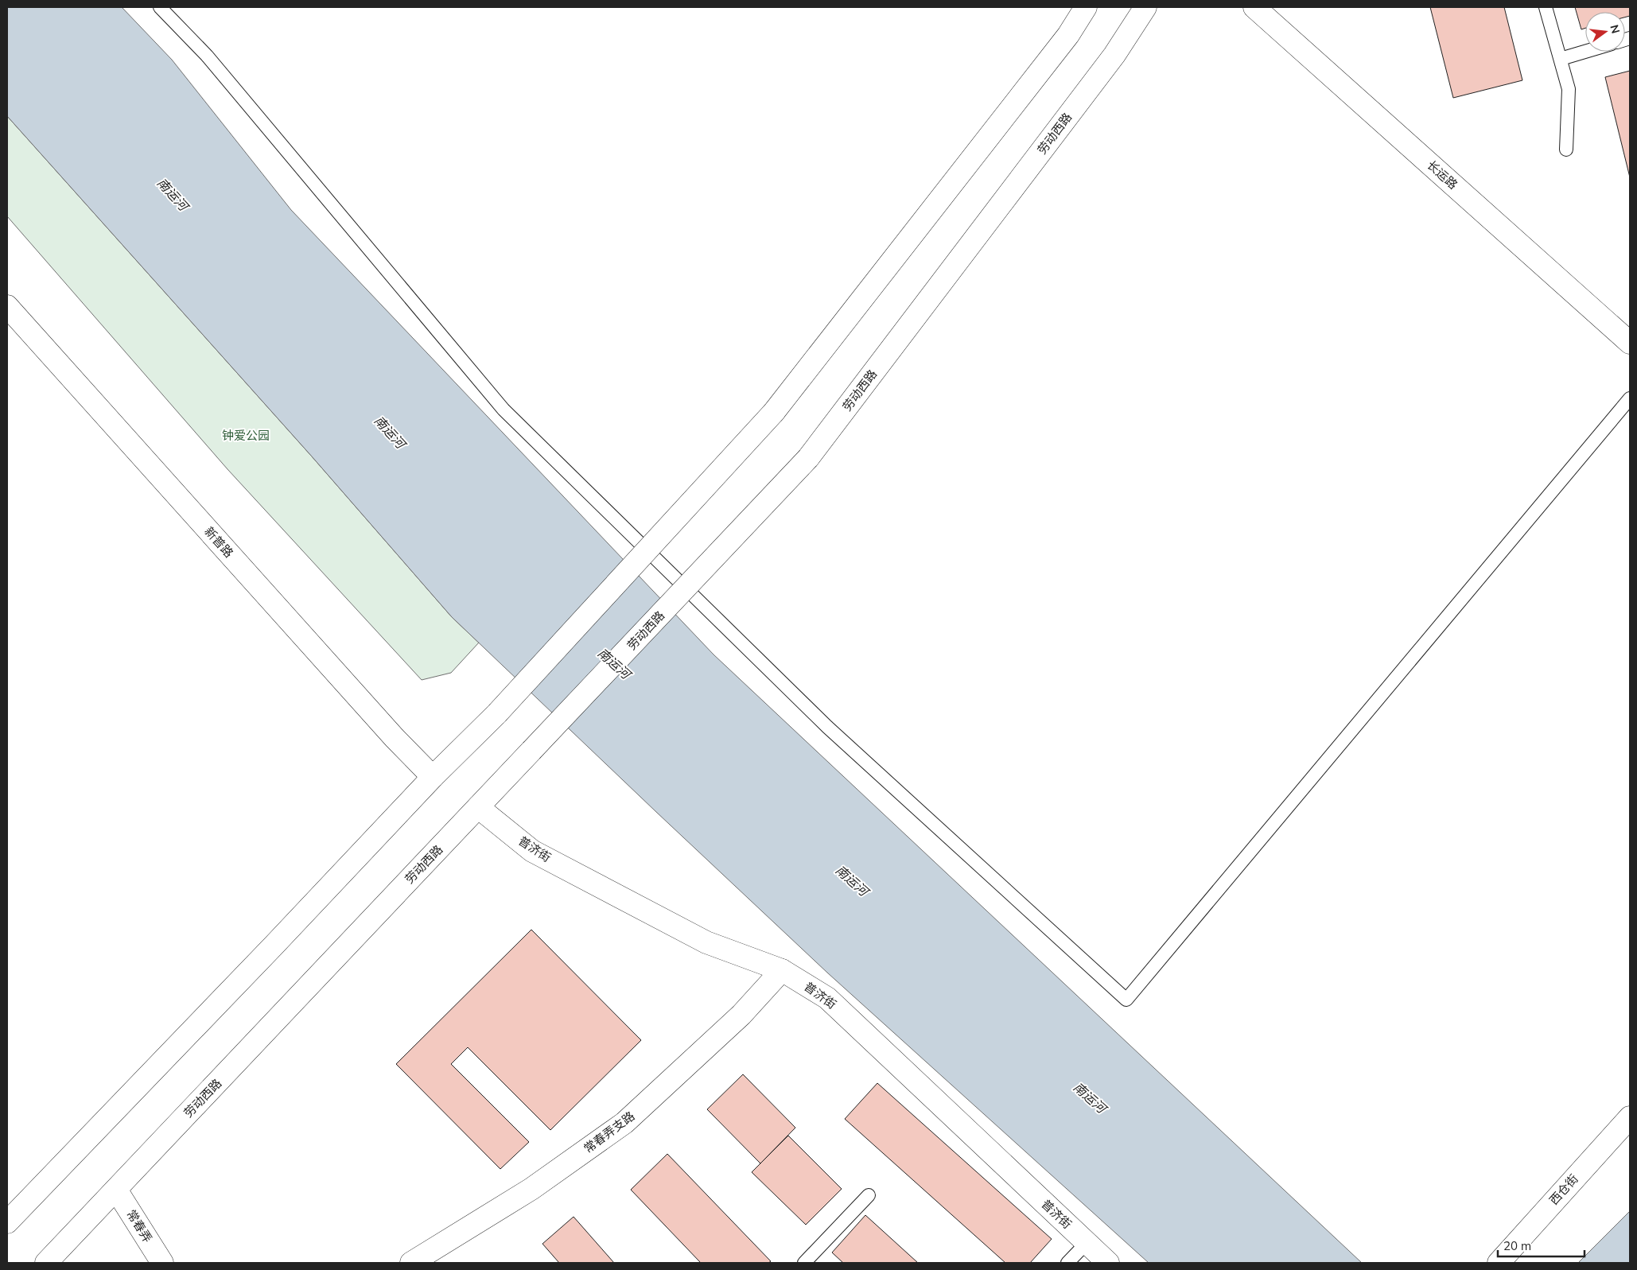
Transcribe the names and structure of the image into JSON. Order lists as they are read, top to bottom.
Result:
{
  "streets": {
    "main road": [
      "劳动西路",
      "长运路",
      "新普路",
      "普济街",
      "常春弄支路",
      "西仓街",
      "常春弄"
    ]
  },
  "crossings": [
    ["劳动西路", "普济街"],
    ["劳动西路", "常春弄"],
    ["普济街", "常春弄支路"]
  ],
  "water": ["南运河"],
  "parks": ["钟爱公园"],
  "scale_bar": "20 m",
  "north": "right"
}
